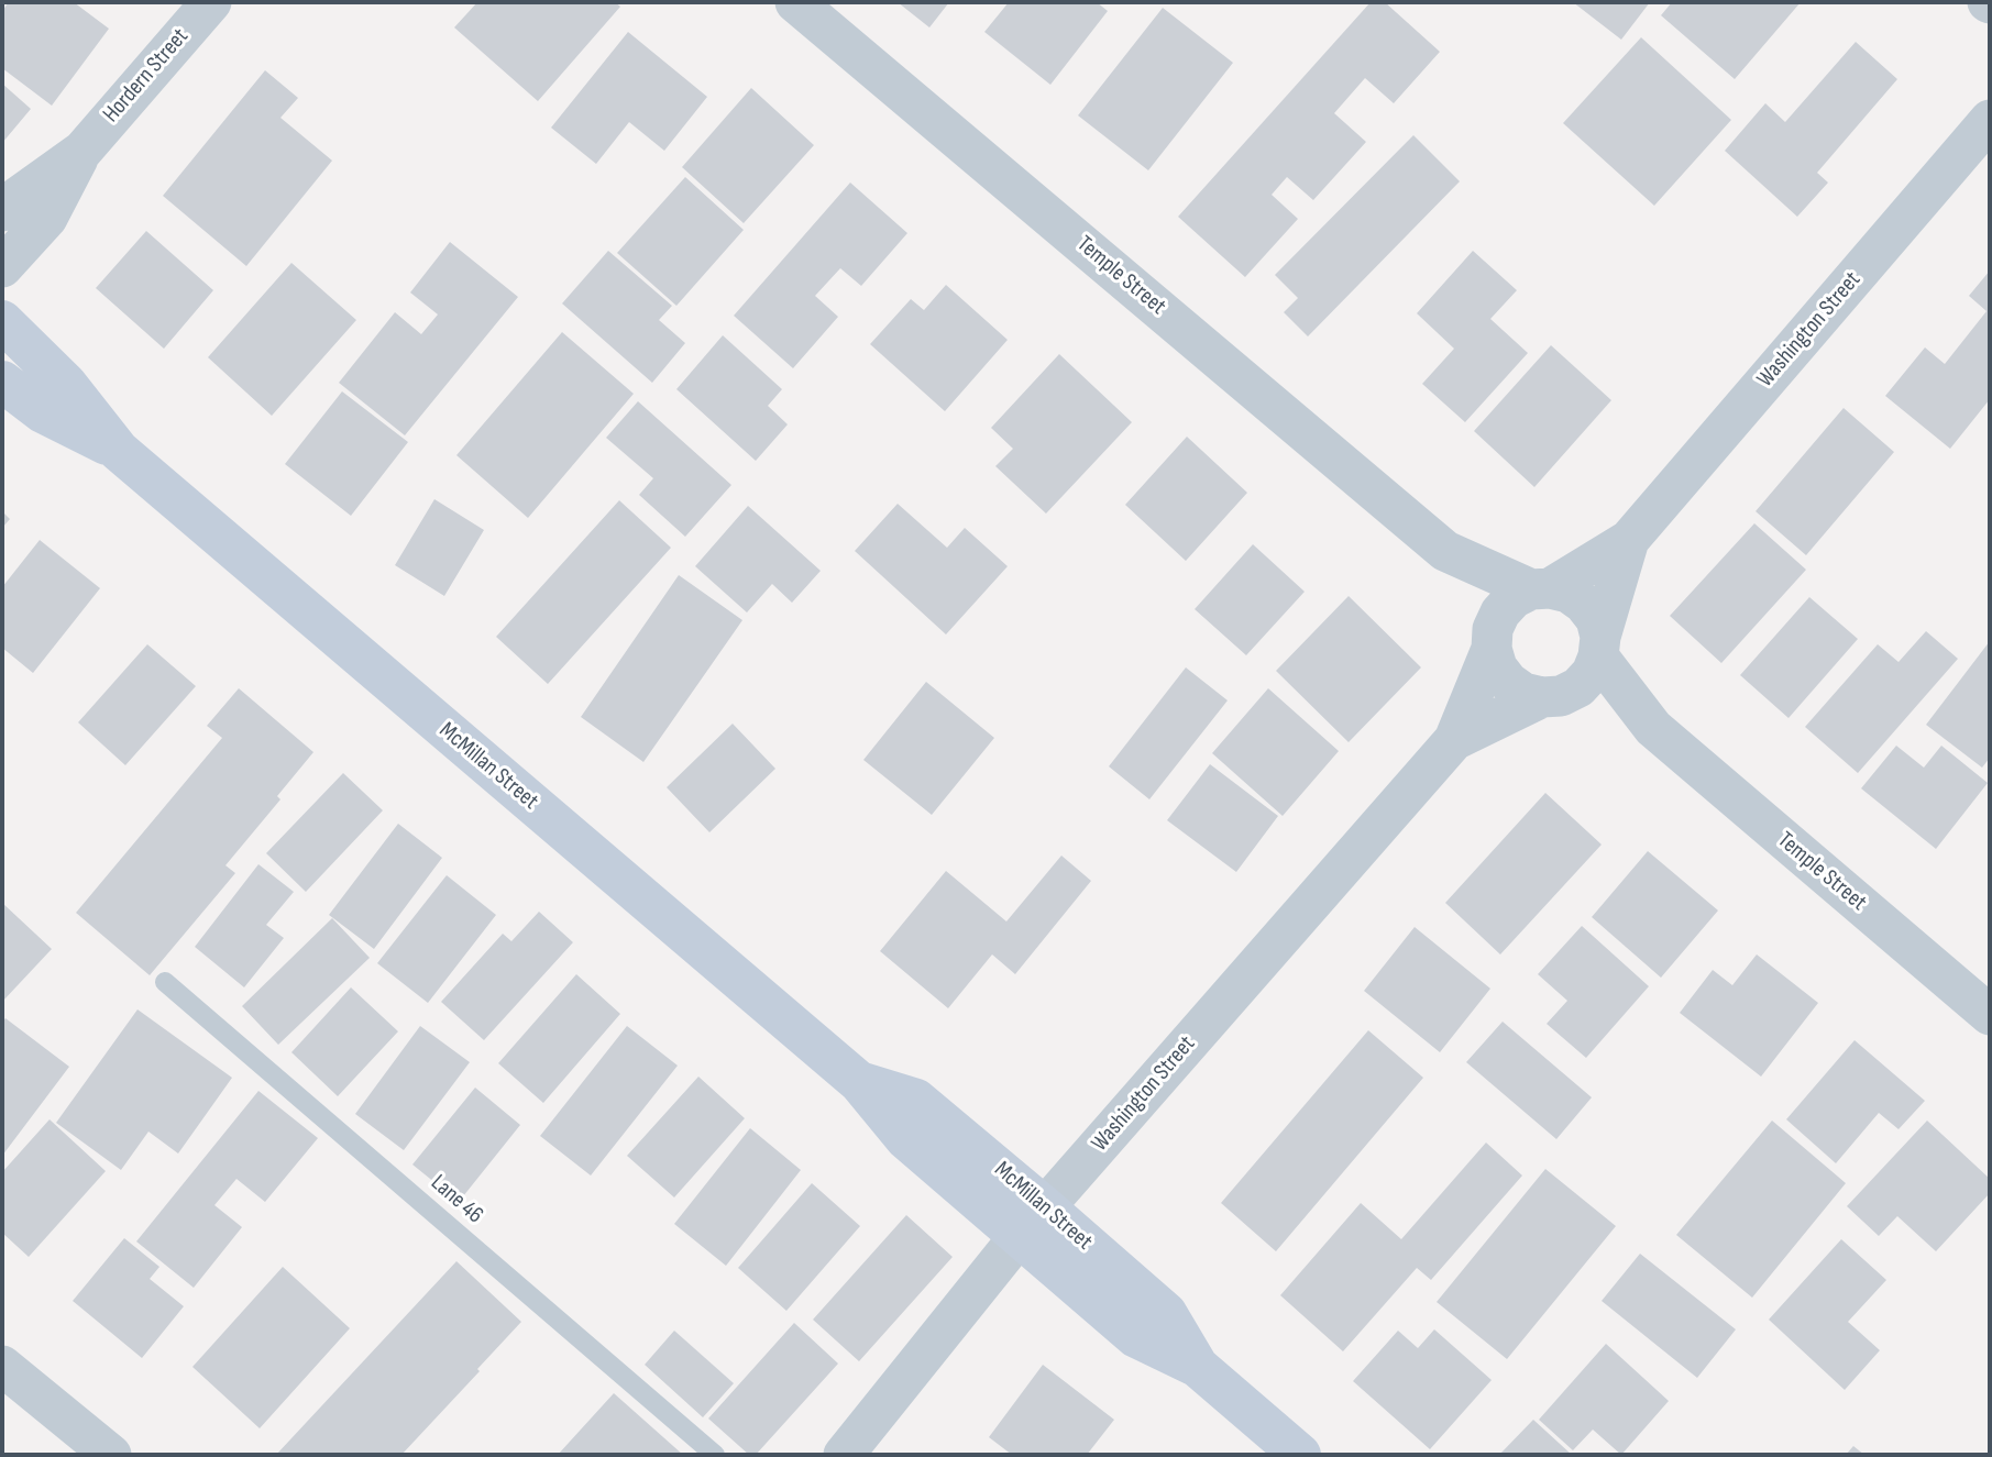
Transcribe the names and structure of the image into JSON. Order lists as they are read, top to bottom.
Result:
{
  "streets": {
    "main road": ["McMillan Street"],
    "street": ["Hordern Street", "Temple Street", "Washington Street"],
    "lane": ["Lane 46"]
  },
  "crossings": [
    ["Temple Street", "Washington Street"],
    ["Washington Street", "McMillan Street"]
  ]
}
